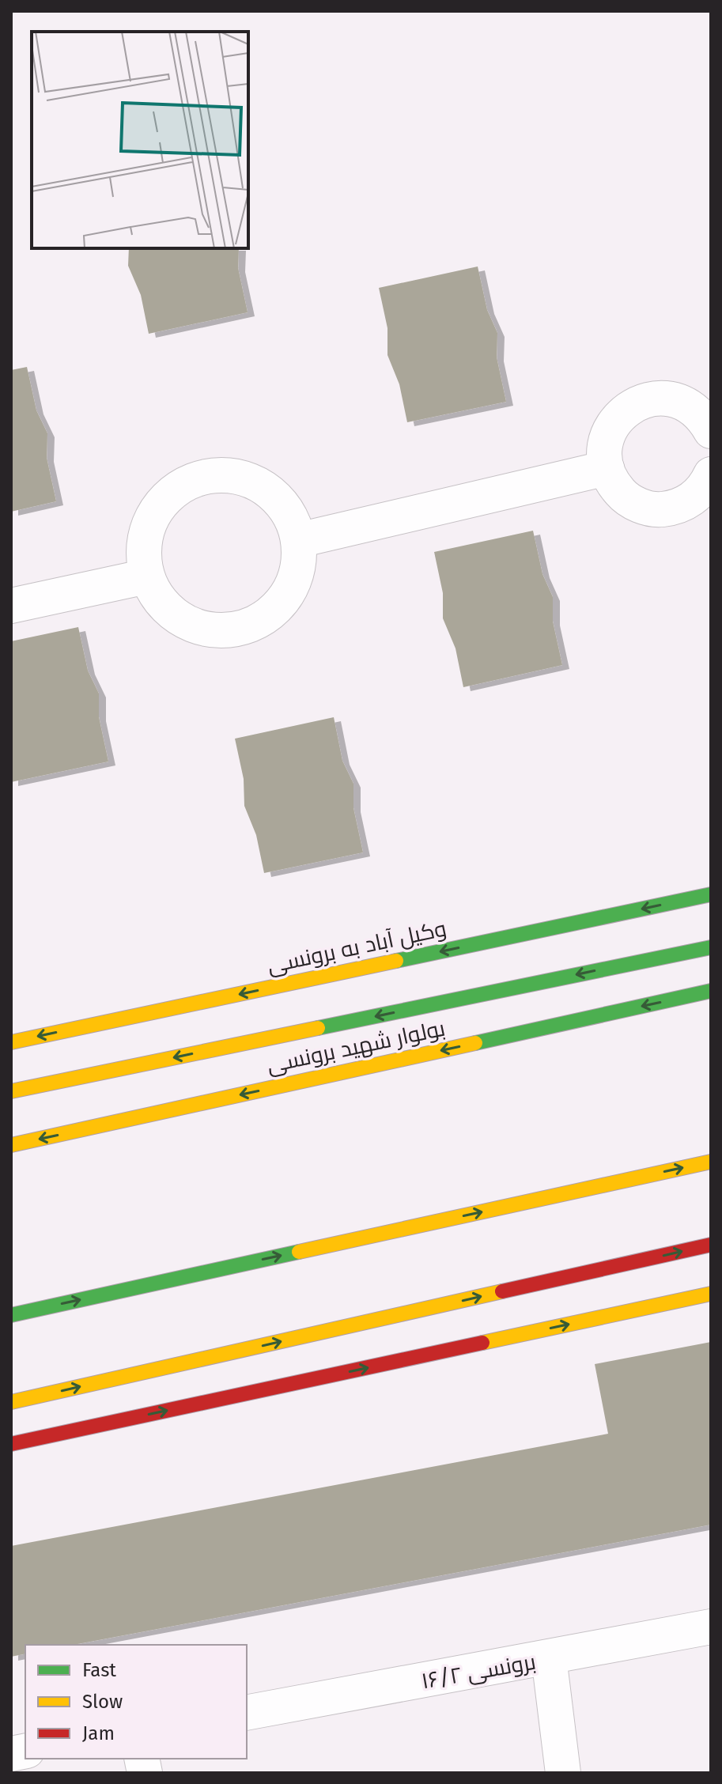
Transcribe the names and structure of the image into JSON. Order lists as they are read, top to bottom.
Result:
{
  "streets": {
    "main road": ["وکیل آباد به برونسی", "بولوار شهید برونسی"],
    "street": ["برونسی ۱۶/۲"]
  },
  "legend": ["Fast", "Slow", "Jam"]
}
